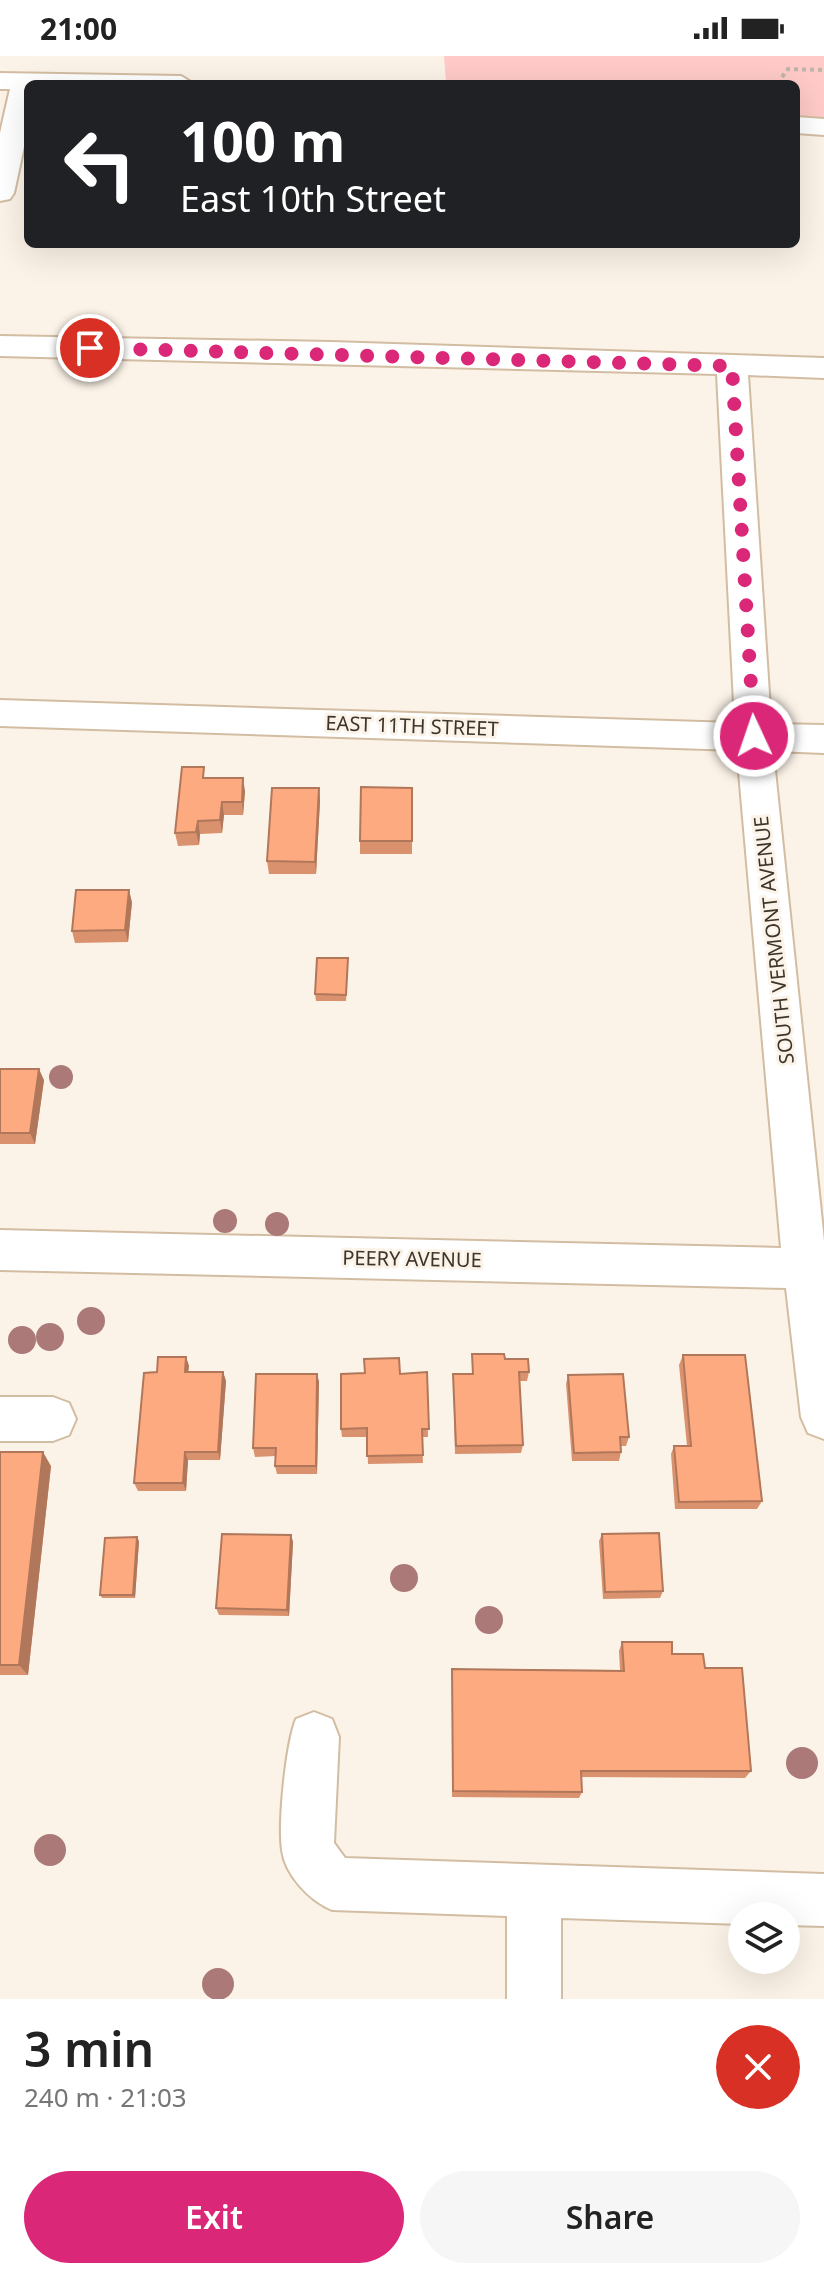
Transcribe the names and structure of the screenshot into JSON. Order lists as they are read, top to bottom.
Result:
{
  "streets": {
    "street": ["EAST 11TH STREET", "SOUTH VERMONT AVENUE", "PEERY AVENUE"]
  },
  "crossings": [
    ["EAST 11TH STREET", "SOUTH VERMONT AVENUE"],
    ["SOUTH VERMONT AVENUE", "PEERY AVENUE"]
  ],
  "page": {
    "status": "21:00",
    "turn": ["100 m", "East 10th Street"],
    "heading": ["3 min", "240 m · 21:03"],
    "buttons": ["Exit", "Share"]
  }
}
